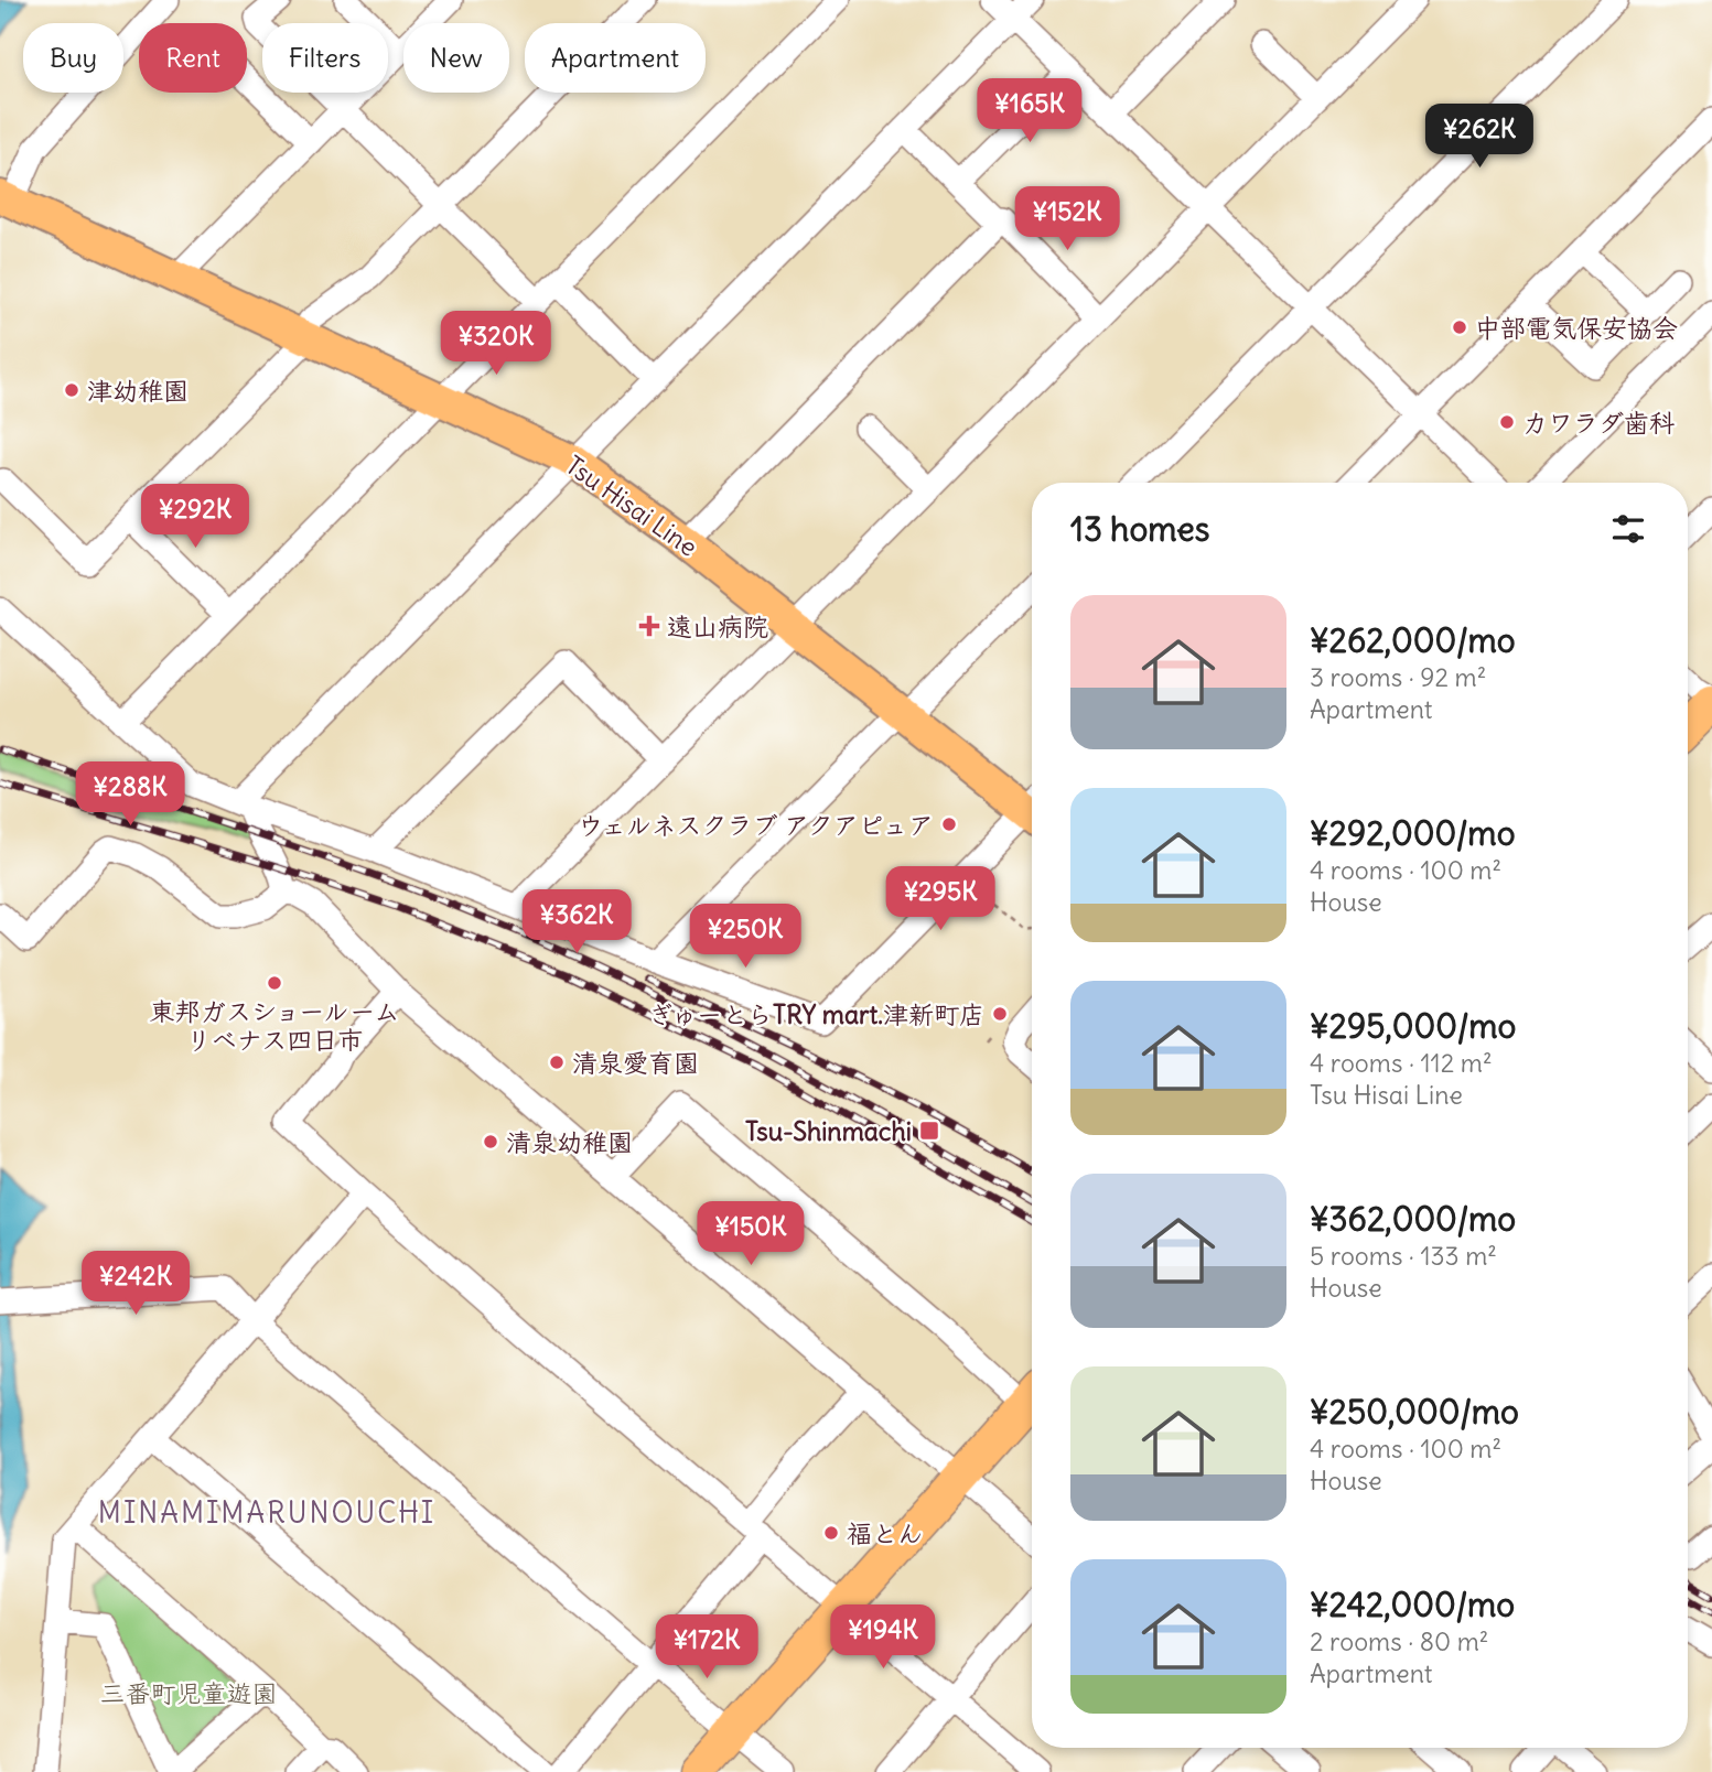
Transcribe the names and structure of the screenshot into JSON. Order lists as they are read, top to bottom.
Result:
{
  "streets": {
    "main road": ["Tsu Hisai Line"]
  },
  "districts": ["MINAMIMARUNOUCHI"],
  "parks": ["三番町児童遊園"],
  "places": {
    "other": [
      "中部電気保安協会",
      "津幼稚園",
      "カワラダ歯科",
      "ウェルネスクラブ アクアピュア",
      "東邦ガスショールーム リベナス四日市",
      "ぎゅーとらTRY mart.津新町店",
      "清泉愛育園",
      "清泉幼稚園",
      "福とん"
    ],
    "health": ["遠山病院"],
    "transit": ["Tsu-Shinmachi"]
  },
  "page": {
    "chip": [
      "Buy",
      "Rent",
      "Filters",
      "New",
      "Apartment"
    ],
    "price": [
      "¥165K",
      "¥262K",
      "¥152K",
      "¥320K",
      "¥292K",
      "¥288K",
      "¥295K",
      "¥362K",
      "¥250K",
      "¥150K",
      "¥242K",
      "¥194K",
      "¥172K"
    ],
    "heading": "13 homes",
    "list": [
      {
        "name": "¥262,000/mo",
        "note": "3 rooms · 92 m² · Apartment"
      },
      {
        "name": "¥292,000/mo",
        "note": "4 rooms · 100 m² · House"
      },
      {
        "name": "¥295,000/mo",
        "note": "4 rooms · 112 m² · Tsu Hisai Line"
      },
      {
        "name": "¥362,000/mo",
        "note": "5 rooms · 133 m² · House"
      },
      {
        "name": "¥250,000/mo",
        "note": "4 rooms · 100 m² · House"
      },
      {
        "name": "¥242,000/mo",
        "note": "2 rooms · 80 m² · Apartment"
      }
    ]
  }
}
